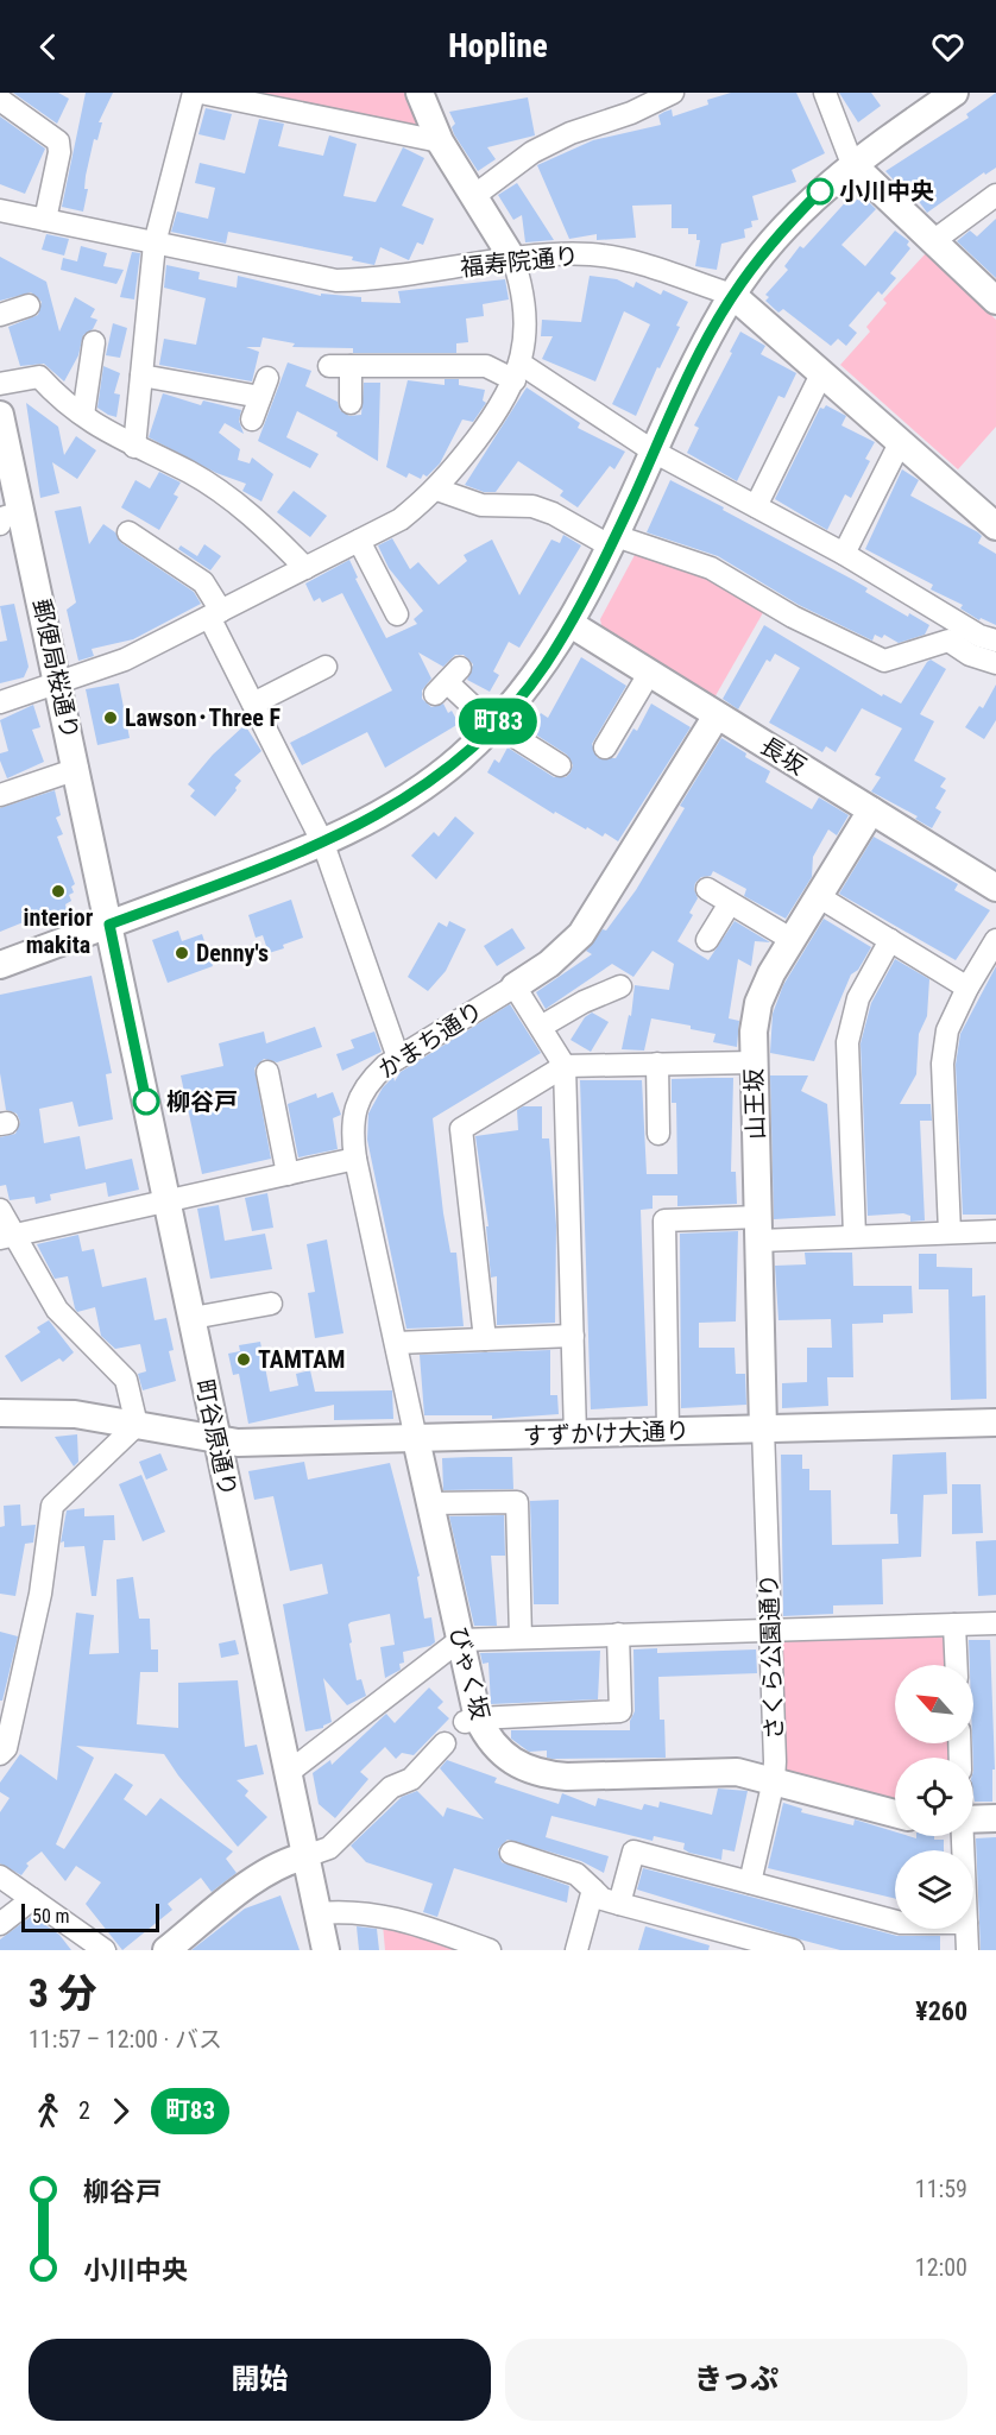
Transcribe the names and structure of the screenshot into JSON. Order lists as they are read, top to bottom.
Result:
{
  "streets": {
    "street": [
      "福寿院通り",
      "郵便局桜通り",
      "長坂",
      "かまち通り",
      "山王坂",
      "すずかけ大通り",
      "町谷原通り",
      "さくら公園通り",
      "びゃく坂"
    ]
  },
  "crossings": [
    ["郵便局桜通り", "町谷原通り"],
    ["長坂", "かまち通り"],
    ["長坂", "山王坂"],
    ["かまち通り", "すずかけ大通り"],
    ["かまち通り", "びゃく坂"],
    ["山王坂", "すずかけ大通り"],
    ["山王坂", "さくら公園通り"],
    ["すずかけ大通り", "町谷原通り"],
    ["すずかけ大通り", "さくら公園通り"],
    ["すずかけ大通り", "びゃく坂"],
    ["さくら公園通り", "びゃく坂"]
  ],
  "places": [
    "小川中央",
    "Lawson･Three F",
    "interior makita",
    "Denny's",
    "柳谷戸",
    "TAMTAM"
  ],
  "lines": ["bus line 町83"],
  "scale_bar": "50 m",
  "north": "top left",
  "page": {
    "header": "Hopline",
    "on_map": "町83",
    "scale": "50 m",
    "heading": ["3 分", "11:57 – 12:00 · バス", "¥260"],
    "legs": ["2", "町83"],
    "list": [
      {
        "name": "柳谷戸",
        "value": "11:59"
      },
      {
        "name": "小川中央",
        "value": "12:00"
      }
    ],
    "buttons": ["開始", "きっぷ"]
  }
}
